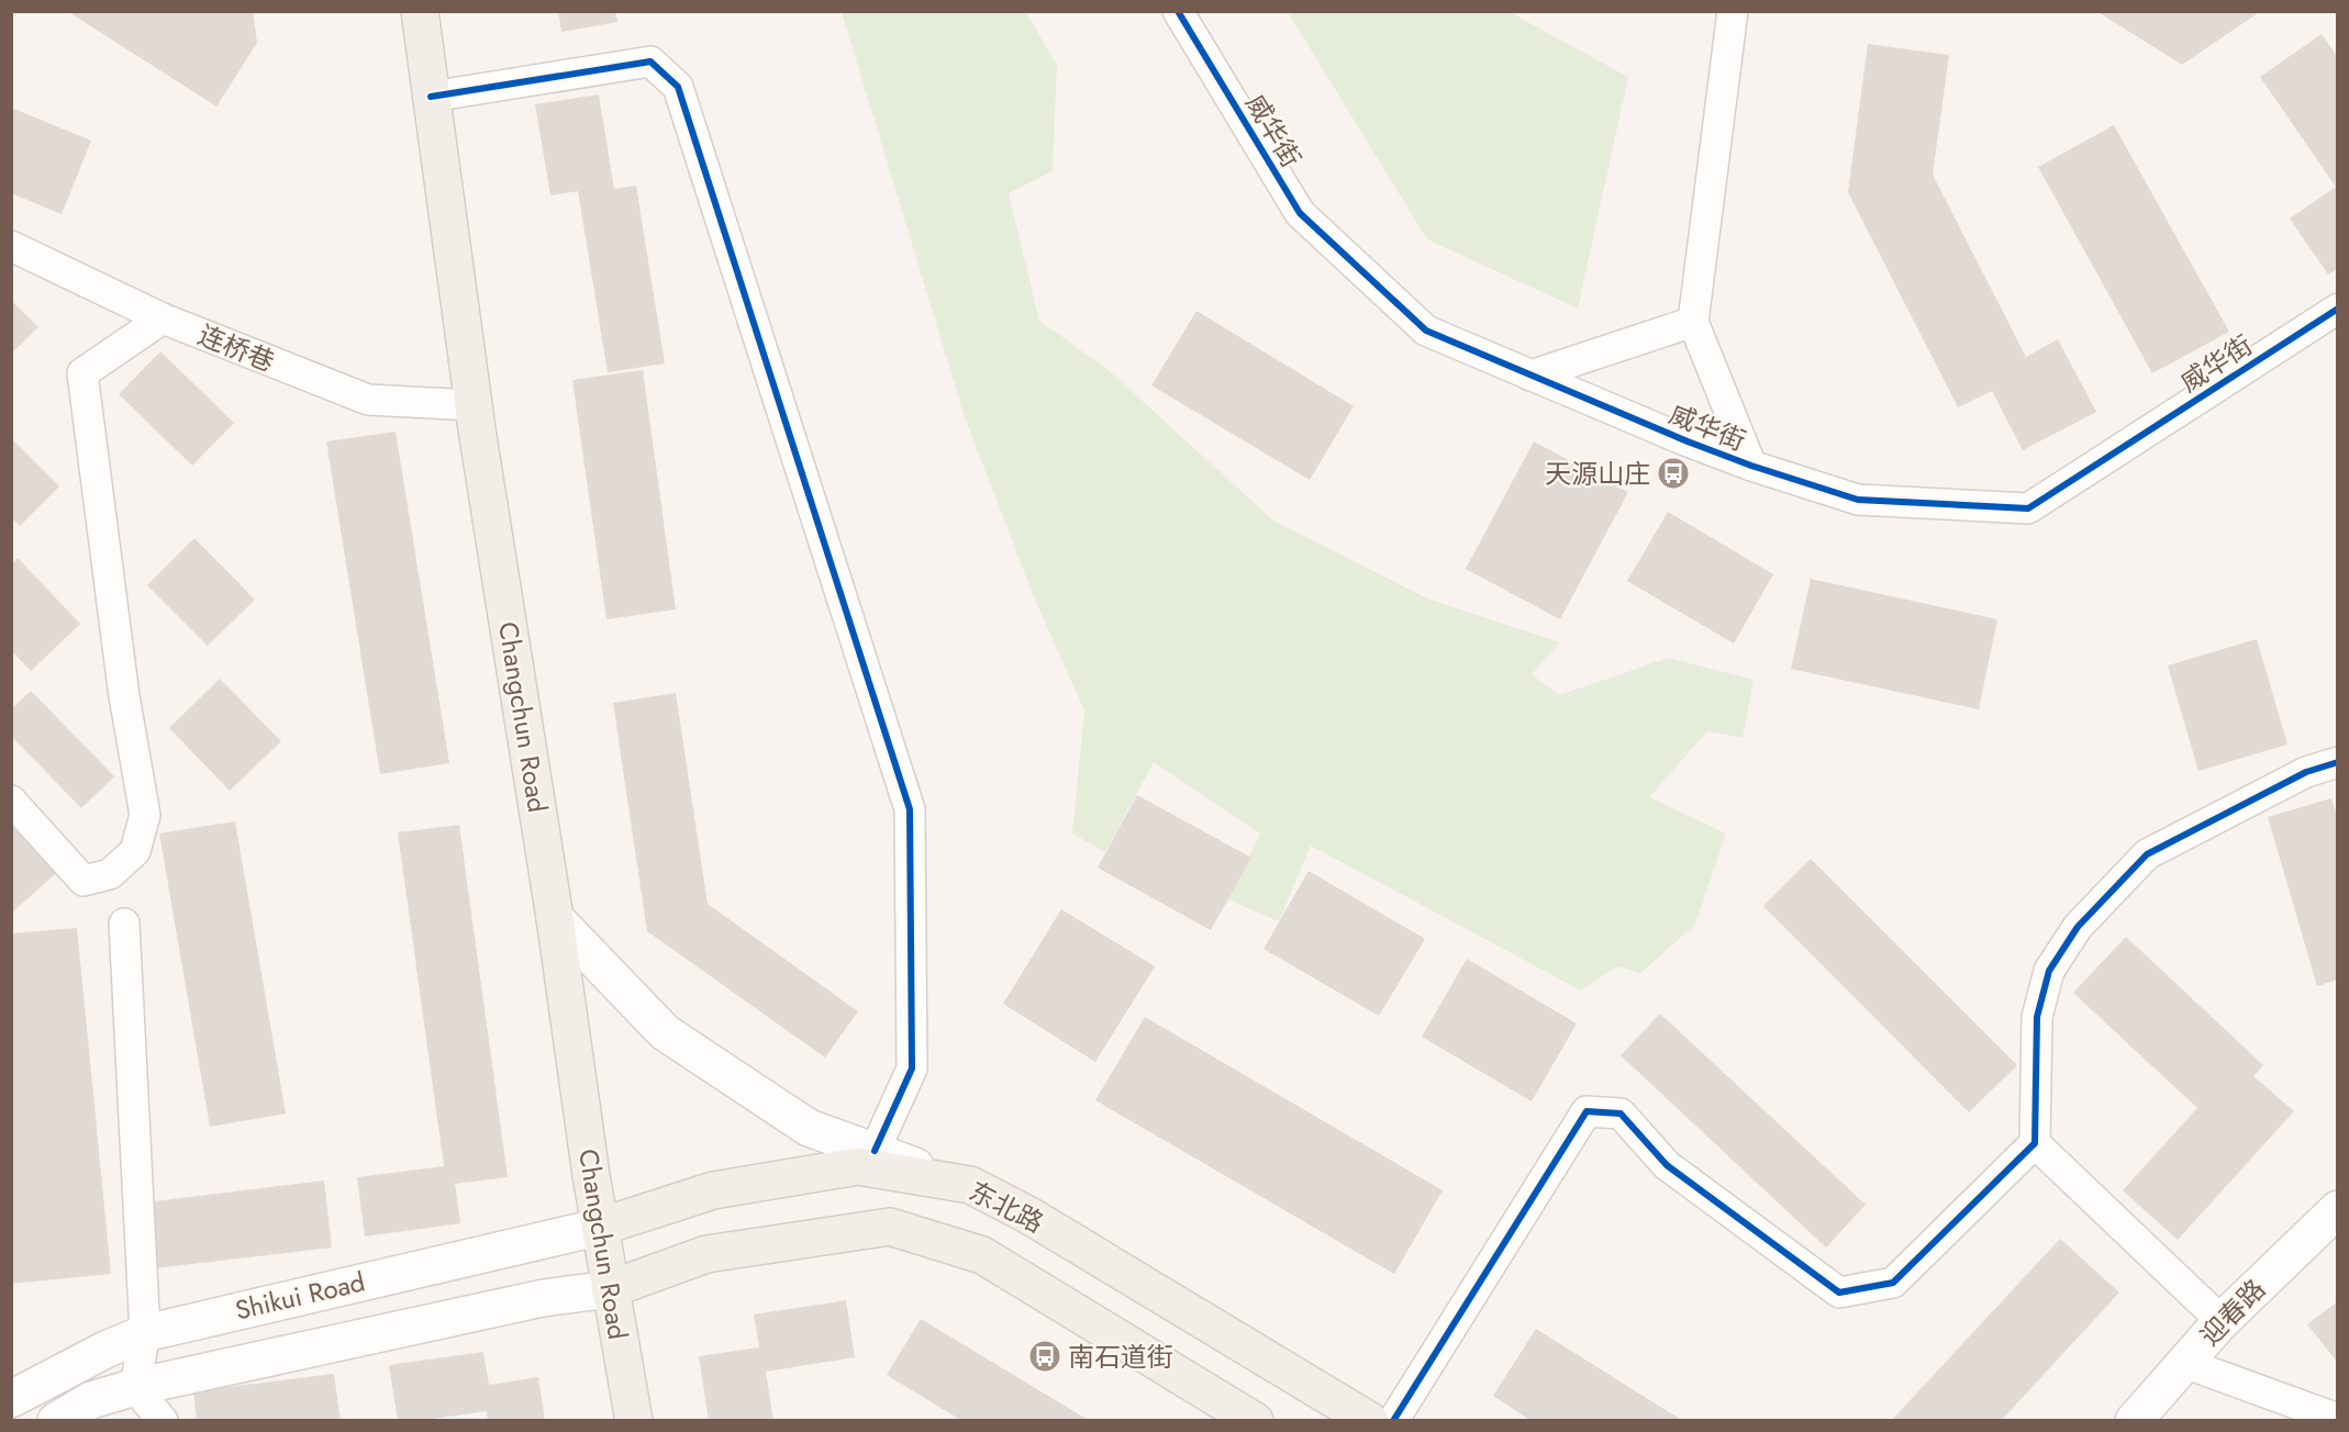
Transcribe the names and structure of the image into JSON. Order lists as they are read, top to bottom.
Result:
{
  "streets": {
    "main road": [
      "Changchun Road",
      "东北路",
      "Shikui Road",
      "迎春路"
    ],
    "street": ["威华街", "连桥巷"]
  },
  "crossings": [
    ["连桥巷", "Changchun Road"],
    ["Changchun Road", "东北路"],
    ["Changchun Road", "Shikui Road"],
    ["东北路", "Shikui Road"]
  ],
  "places": {
    "bus stop": ["天源山庄", "南石道街"]
  }
}
